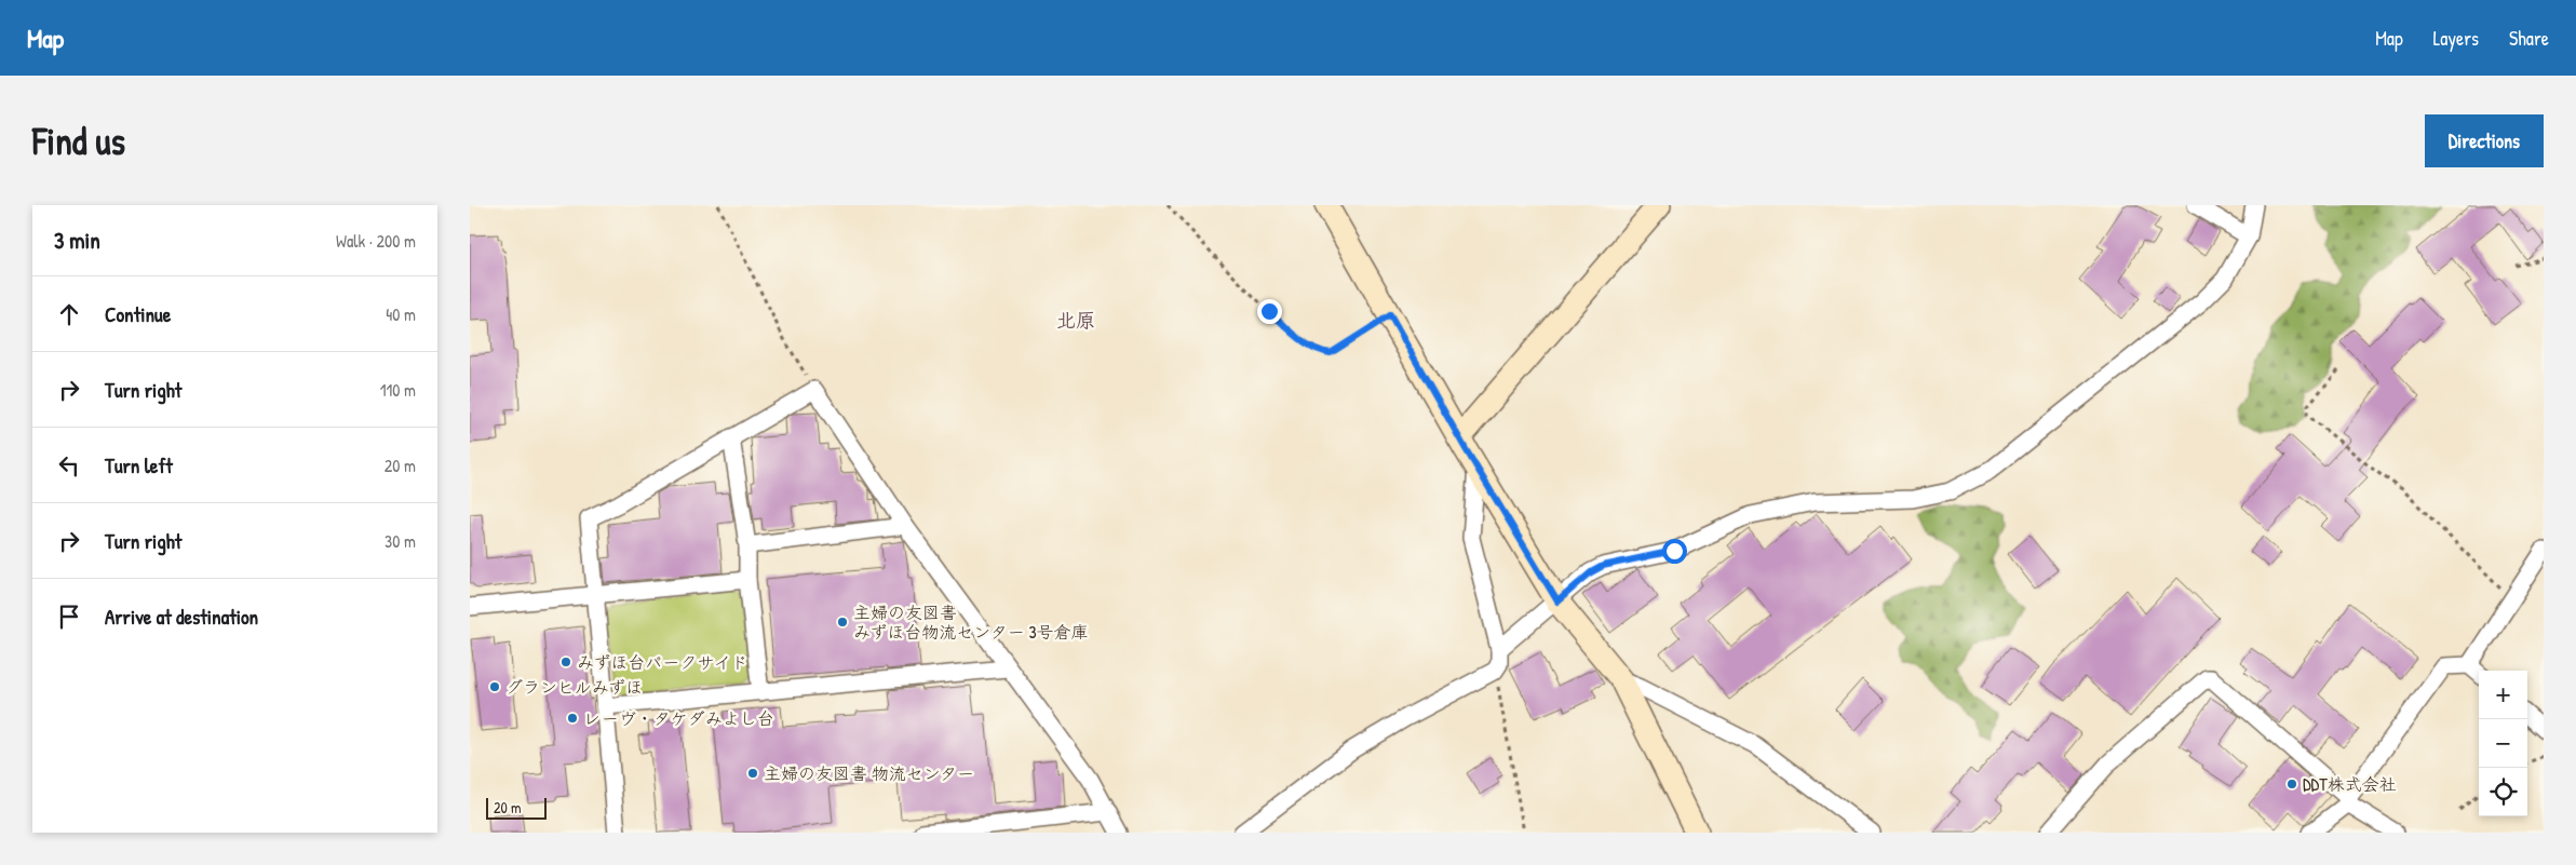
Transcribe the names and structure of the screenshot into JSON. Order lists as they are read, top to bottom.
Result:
{
  "districts": ["北原"],
  "places": [
    "主婦の友図書 みずほ台物流センター 3号倉庫",
    "みずほ台パークサイド",
    "グランヒルみずほ",
    "レーヴ・タケダみよし台",
    "主婦の友図書 物流センター",
    "DDT株式会社"
  ],
  "scale_bar": "20 m",
  "page": {
    "header": "Map",
    "nav": ["Map", "Layers", "Share"],
    "buttons": "Directions",
    "title": "Find us",
    "heading": ["3 min", "Walk · 200 m"],
    "list": [
      ["Continue", "40 m"],
      ["Turn right", "110 m"],
      ["Turn left", "20 m"],
      ["Turn right", "30 m"],
      "Arrive at destination"
    ],
    "map_buttons": ["+", "−"],
    "scale": "20 m"
  }
}
